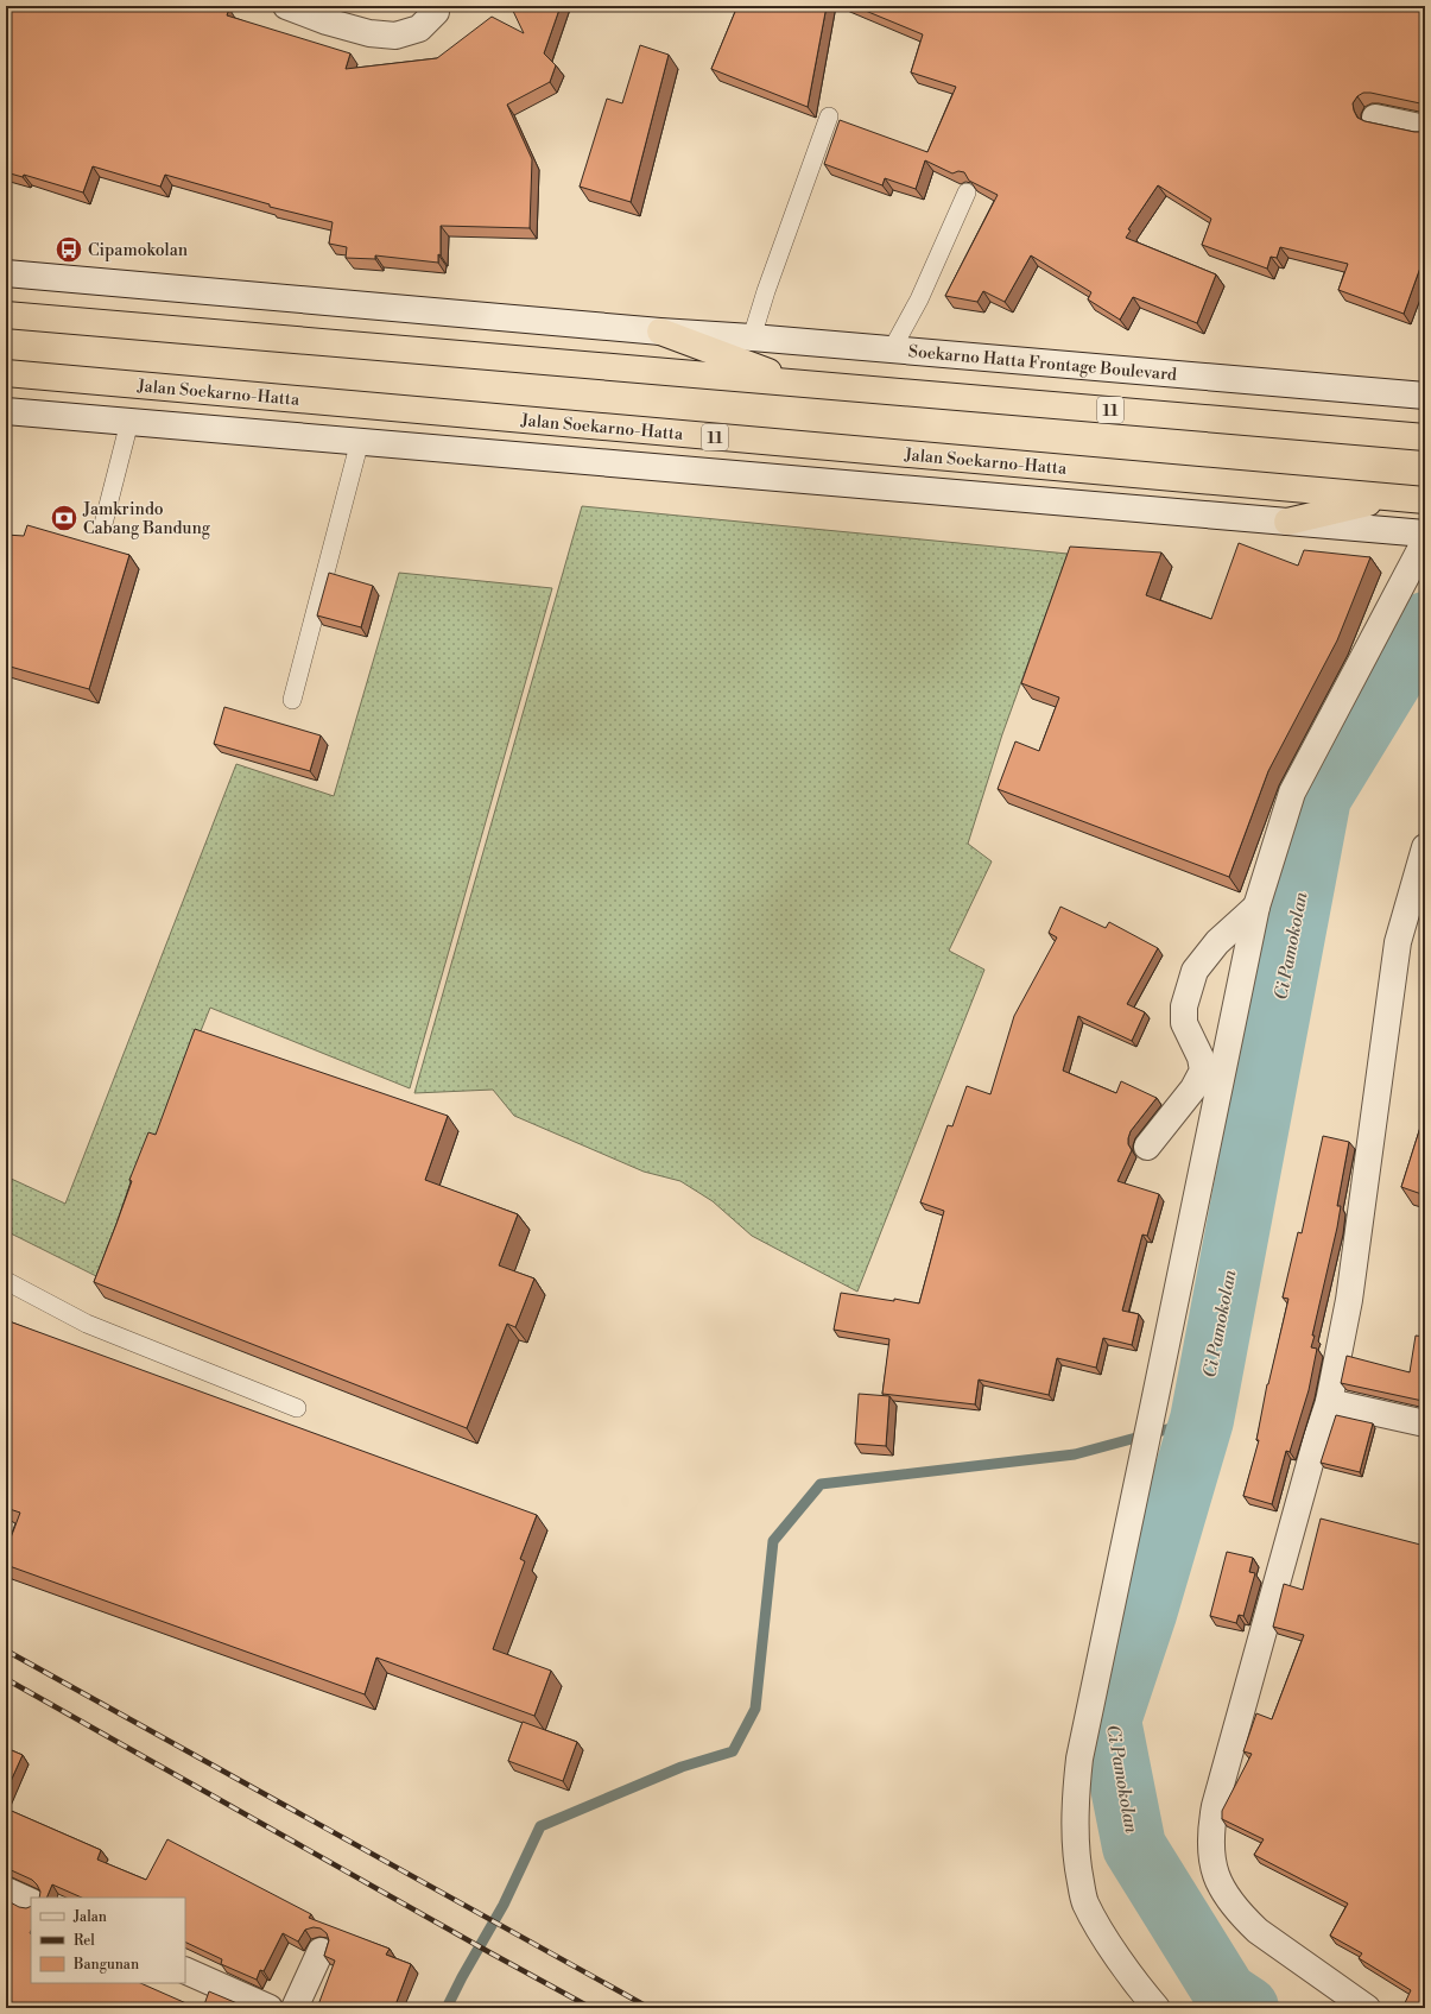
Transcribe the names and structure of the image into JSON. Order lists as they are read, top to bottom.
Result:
{
  "streets": {
    "highway": ["Jalan Soekarno-Hatta", "11"],
    "street": ["Soekarno Hatta Frontage Boulevard"]
  },
  "water": ["Ci Pamokolan"],
  "places": {
    "bus stop": ["Cipamokolan"],
    "bank": ["Jamkrindo Cabang Bandung"]
  },
  "legend": ["Jalan", "Rel", "Bangunan"]
}
